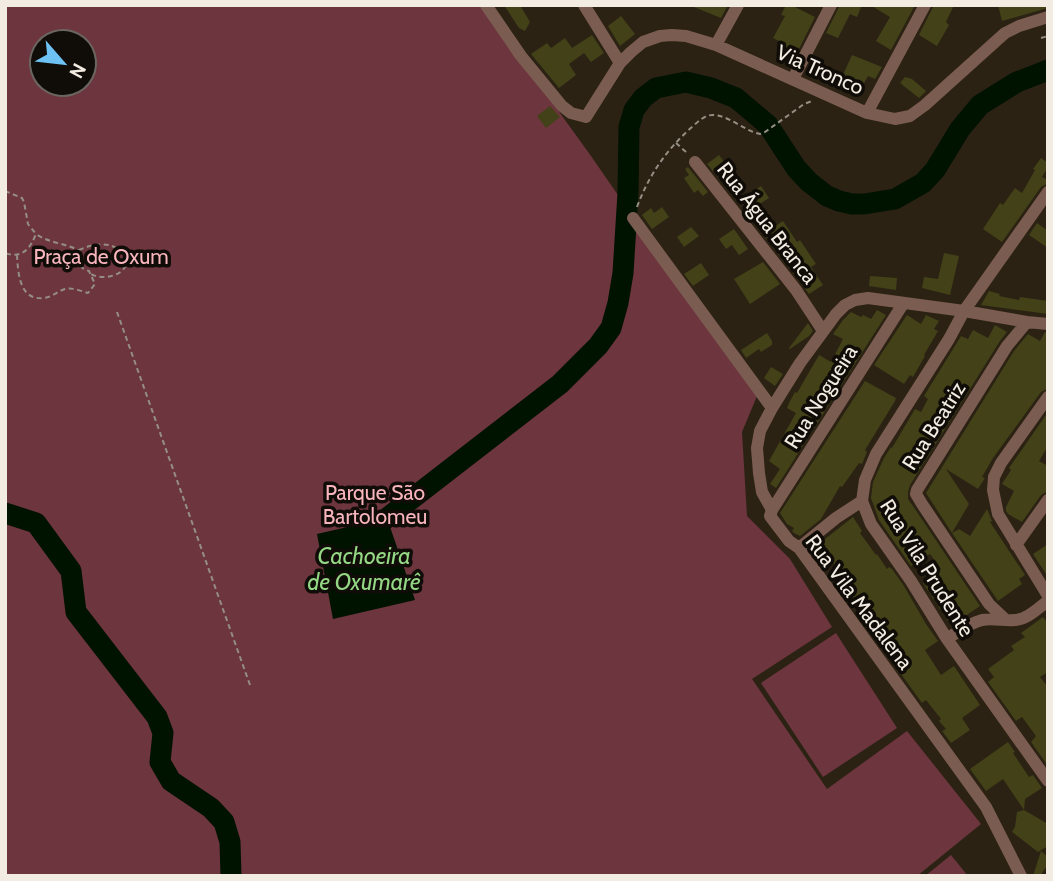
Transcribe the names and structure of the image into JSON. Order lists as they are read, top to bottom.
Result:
{
  "streets": {
    "street": [
      "Via Tronco",
      "Rua Água Branca",
      "Rua Nogueira",
      "Rua Beatriz",
      "Rua Vila Prudente",
      "Rua Vila Madalena"
    ]
  },
  "crossings": [
    ["Rua Água Branca", "Rua Vila Madalena"],
    ["Rua Nogueira", "Rua Vila Madalena"],
    ["Rua Beatriz", "Rua Vila Madalena"],
    ["Rua Vila Prudente", "Rua Vila Madalena"]
  ],
  "water": ["Cachoeira de Oxumarê"],
  "parks": ["Praça de Oxum", "Parque São Bartolomeu"],
  "north": "bottom right"
}
